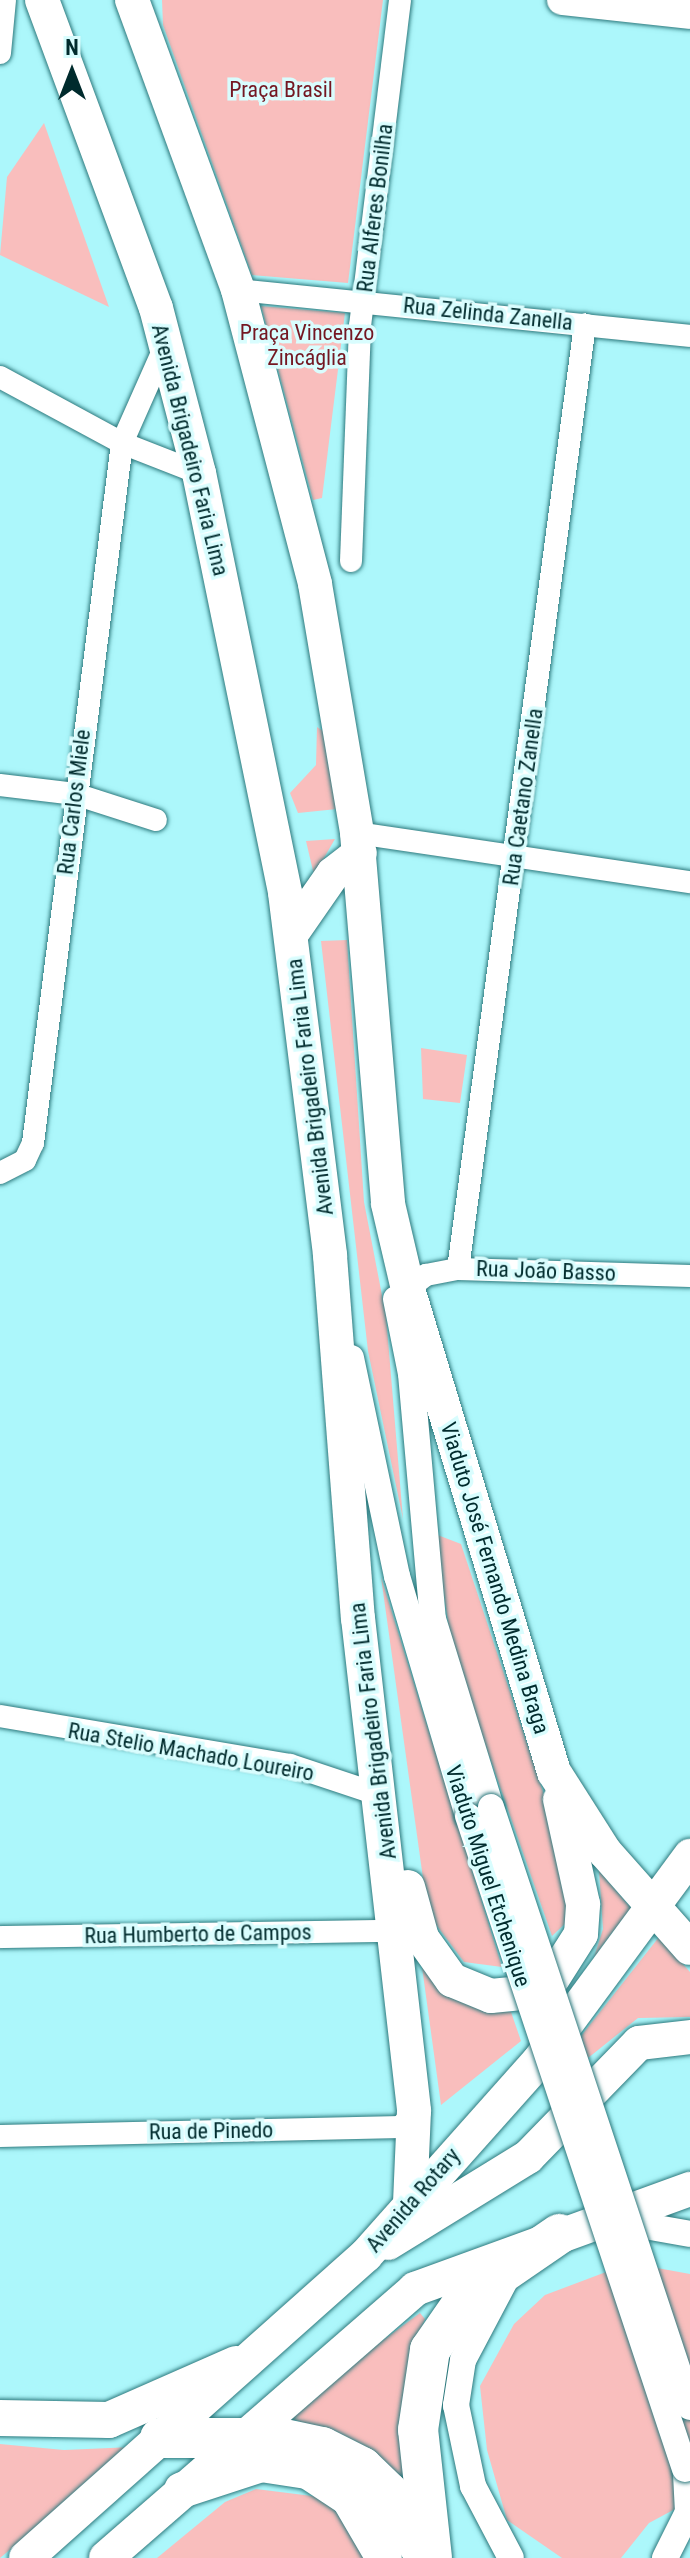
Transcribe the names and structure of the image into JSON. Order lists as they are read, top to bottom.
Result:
{
  "streets": {
    "main road": ["Avenida Brigadeiro Faria Lima", "Viaduto José Fernando Medina Braga", "Avenida Rotary"],
    "street": [
      "Rua Alferes Bonilha",
      "Rua Zelinda Zanella",
      "Rua Caetano Zanella",
      "Rua Carlos Miele",
      "Rua João Basso",
      "Rua Stelio Machado Loureiro",
      "Viaduto Miguel Etchenique",
      "Rua Humberto de Campos",
      "Rua de Pinedo"
    ]
  },
  "crossings": [
    ["Rua Alferes Bonilha", "Rua Zelinda Zanella"],
    ["Rua Zelinda Zanella", "Rua Caetano Zanella"],
    ["Avenida Brigadeiro Faria Lima", "Rua Carlos Miele"],
    ["Avenida Brigadeiro Faria Lima", "Rua Stelio Machado Loureiro"],
    ["Avenida Brigadeiro Faria Lima", "Viaduto Miguel Etchenique"],
    ["Avenida Brigadeiro Faria Lima", "Rua Humberto de Campos"],
    ["Avenida Brigadeiro Faria Lima", "Rua de Pinedo"],
    ["Avenida Brigadeiro Faria Lima", "Avenida Rotary"],
    ["Rua Caetano Zanella", "Rua João Basso"],
    ["Rua João Basso", "Viaduto José Fernando Medina Braga"],
    ["Viaduto José Fernando Medina Braga", "Viaduto Miguel Etchenique"],
    ["Viaduto José Fernando Medina Braga", "Avenida Rotary"]
  ],
  "parks": ["Praça Brasil", "Praça Vincenzo Zincáglia"],
  "north": "top"
}
